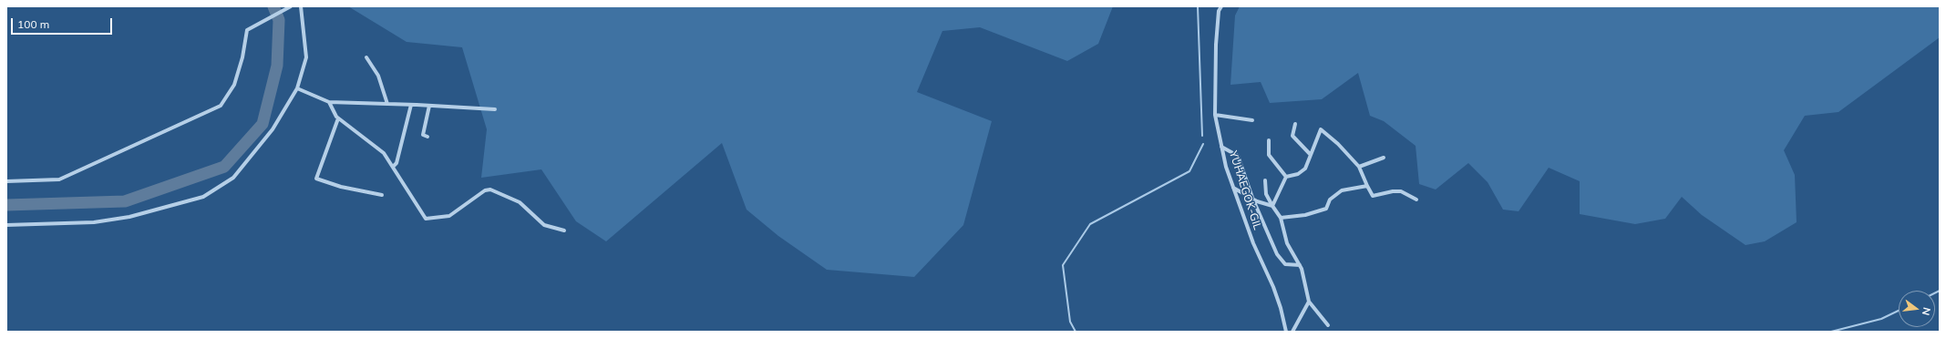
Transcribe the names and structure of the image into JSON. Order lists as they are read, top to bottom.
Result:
{
  "streets": {
    "street": ["YUHAEGOK-GIL"]
  },
  "scale_bar": "100 m",
  "north": "right"
}
